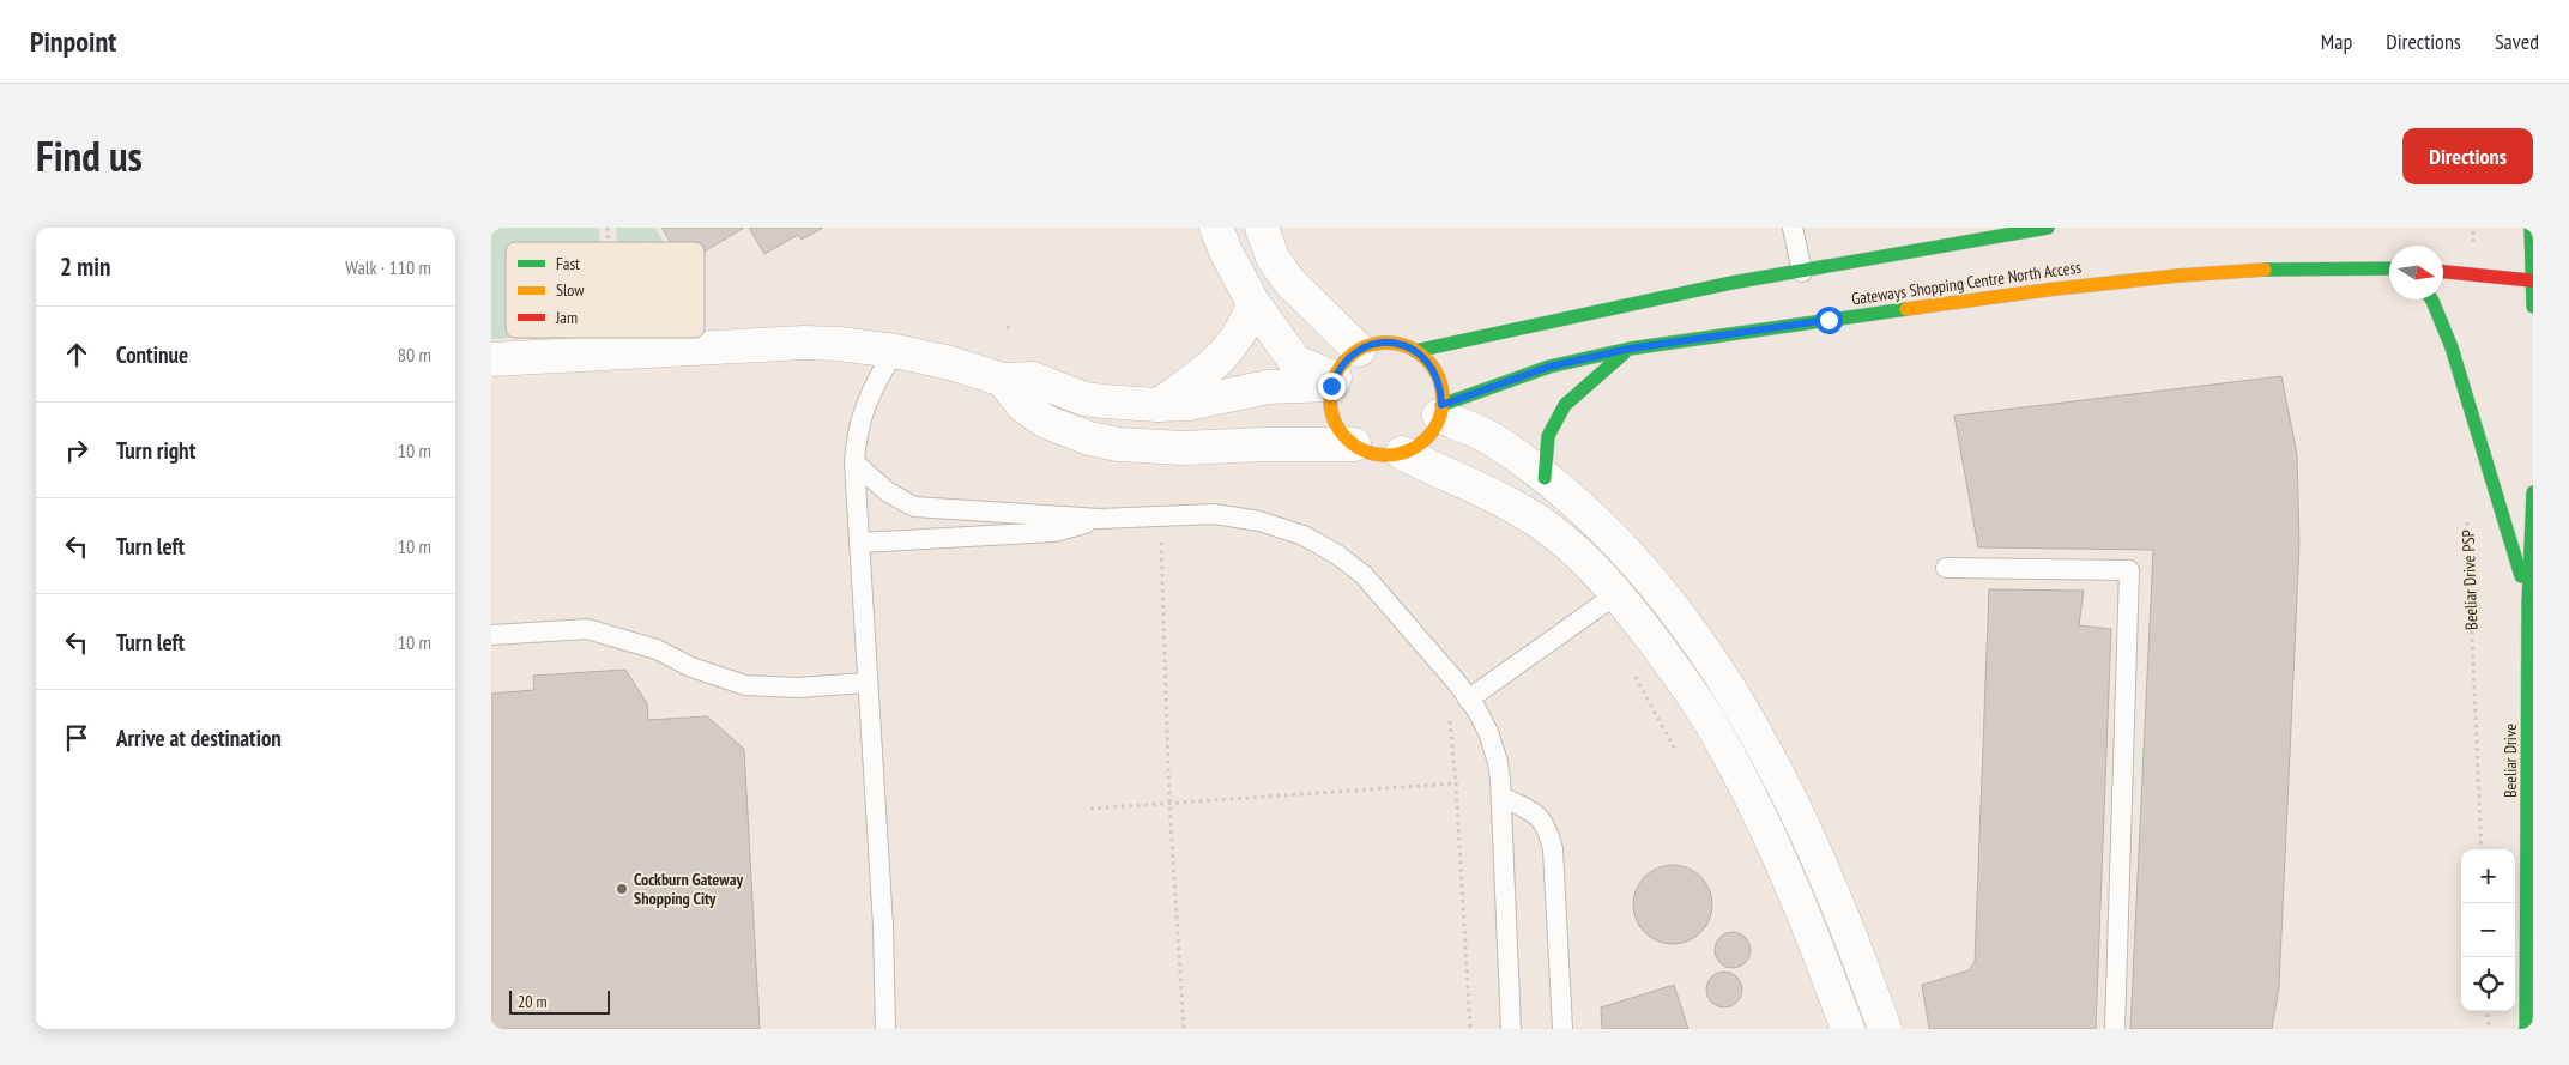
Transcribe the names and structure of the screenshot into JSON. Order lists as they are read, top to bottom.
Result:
{
  "streets": {
    "main road": ["Gateways Shopping Centre North Access", "Beeliar Drive"],
    "path": ["Beeliar Drive PSP"]
  },
  "places": ["Cockburn Gateway Shopping City"],
  "legend": ["Fast", "Slow", "Jam"],
  "scale_bar": "20 m",
  "north": "right",
  "page": {
    "header": "Pinpoint",
    "nav": ["Map", "Directions", "Saved"],
    "title": "Find us",
    "buttons": "Directions",
    "heading": ["2 min", "Walk · 110 m"],
    "list": [
      ["Continue", "80 m"],
      ["Turn right", "10 m"],
      ["Turn left", "10 m"],
      ["Turn left", "10 m"],
      "Arrive at destination"
    ],
    "map_buttons": ["+", "−"],
    "scale": "20 m"
  }
}
